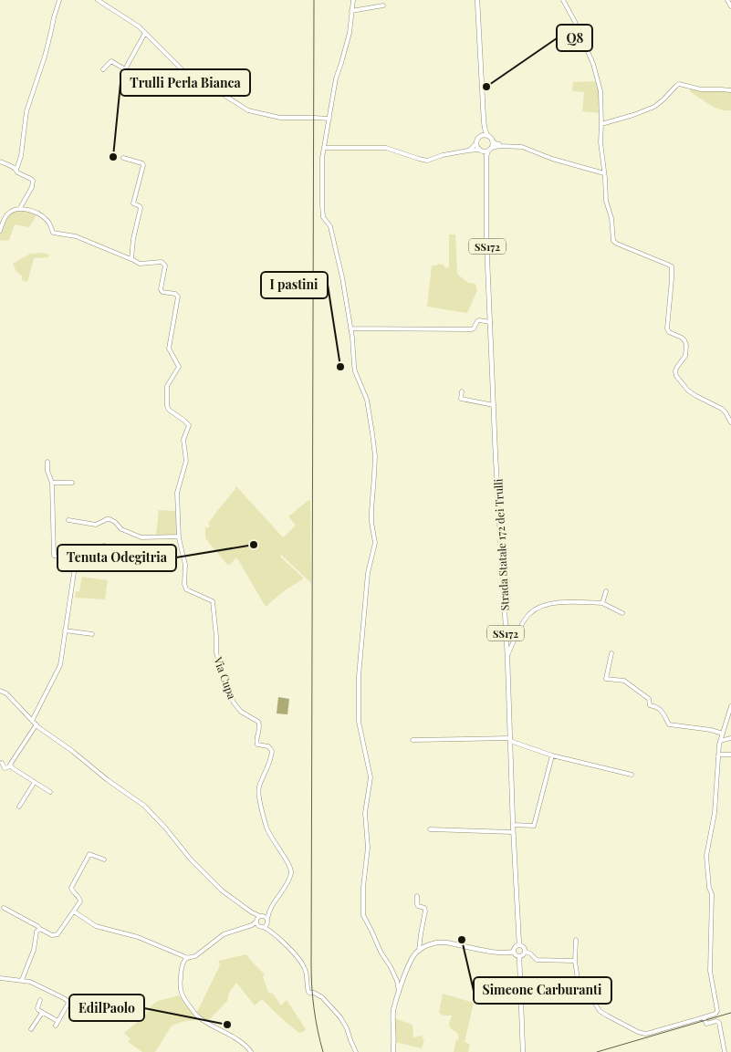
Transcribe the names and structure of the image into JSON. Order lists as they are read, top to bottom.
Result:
{
  "streets": {
    "main road": ["SS172", "Strada Statale 172 dei Trulli"],
    "street": ["Via Cupa"]
  },
  "places": [
    "Q8",
    "Trulli Perla Bianca",
    "I pastini",
    "Tenuta Odegitria",
    "Simeone Carburanti",
    "EdilPaolo"
  ]
}
